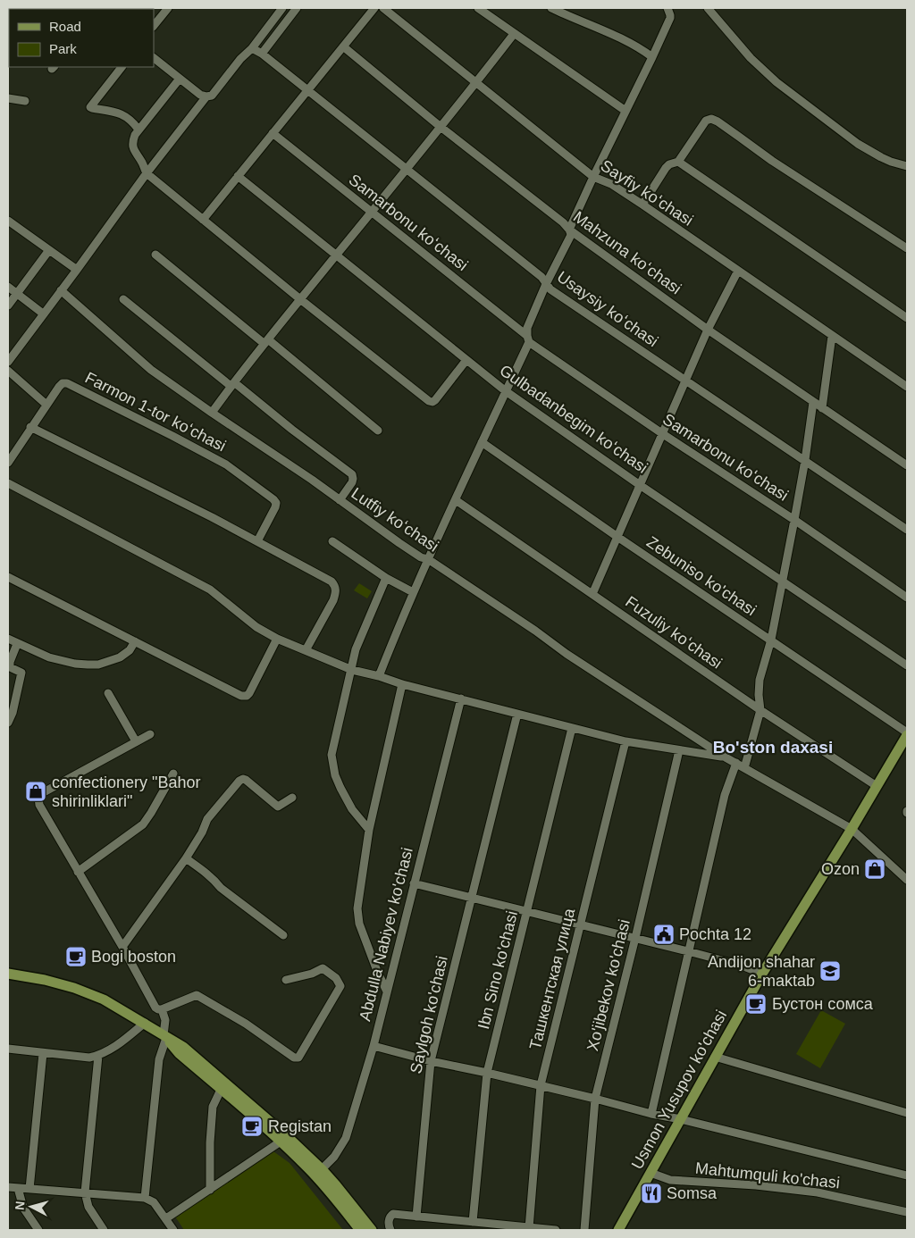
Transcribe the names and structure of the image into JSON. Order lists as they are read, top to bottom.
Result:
{
  "streets": {
    "main road": ["Usmon Yusupov ko'chasi"],
    "street": [
      "Sayfiy koʻchasi",
      "Samarbonu koʻchasi",
      "Mahzuna koʻchasi",
      "Usaysiy koʻchasi",
      "Farmon 1-tor koʻchasi",
      "Gulbadanbegim koʻchasi",
      "Lutfiy koʻchasi",
      "Zebuniso ko'chasi",
      "Fuzuliy koʻchasi",
      "Abdulla Nabiyev ko'chasi",
      "Ibn Sino ko'chasi",
      "Ташкентская улица",
      "Xo'jibekov ko'chasi",
      "Saylgoh ko'chasi",
      "Mahtumquli ko'chasi"
    ]
  },
  "crossings": [
    ["Zebuniso ko'chasi", "Usmon Yusupov ko'chasi"],
    ["Fuzuliy koʻchasi", "Usmon Yusupov ko'chasi"],
    ["Usmon Yusupov ko'chasi", "Mahtumquli ko'chasi"]
  ],
  "districts": ["Bo'ston daxasi"],
  "places": {
    "shop": ["confectionery \"Bahor shirinliklari\"", "Ozon"],
    "public building": ["Pochta 12"],
    "cafe": ["Bogi boston", "Бустон сомса", "Registan"],
    "school or university": ["Andijon shahar 6-maktab"],
    "restaurant": ["Somsa"]
  },
  "legend": ["Road", "Park"],
  "north": "left"
}
